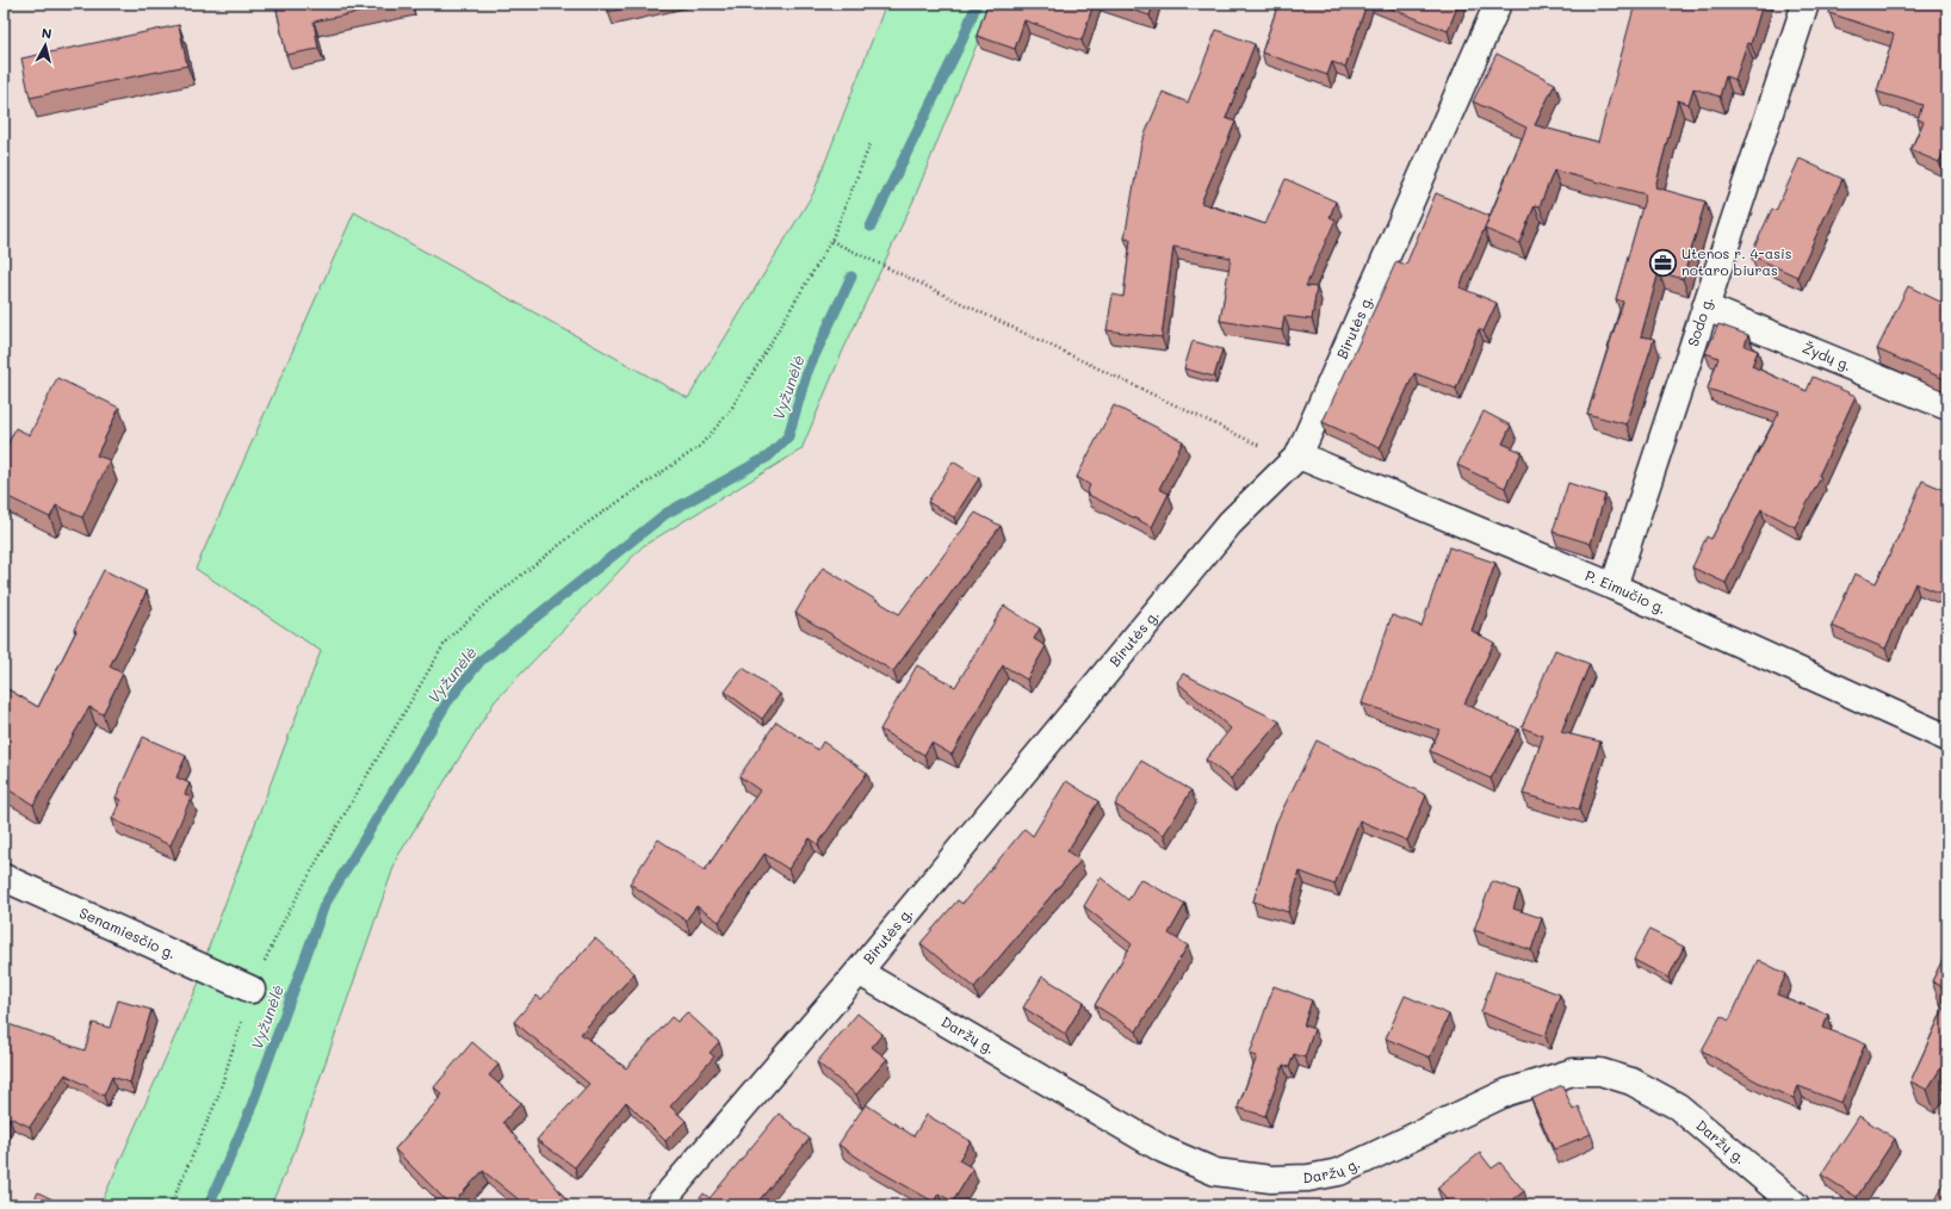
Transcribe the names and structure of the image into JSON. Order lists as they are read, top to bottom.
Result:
{
  "streets": {
    "street": [
      "Sodo g.",
      "Birutės g.",
      "Žydų g.",
      "P. Eimučio g.",
      "Senamiesčio g.",
      "Daržų g."
    ]
  },
  "crossings": [
    ["Sodo g.", "Žydų g."],
    ["Sodo g.", "P. Eimučio g."],
    ["Birutės g.", "P. Eimučio g."],
    ["Birutės g.", "Daržų g."]
  ],
  "water": ["Vyžunėlė"],
  "places": {
    "office": ["Utenos r. 4-asis notaro biuras"]
  },
  "north": "top"
}
